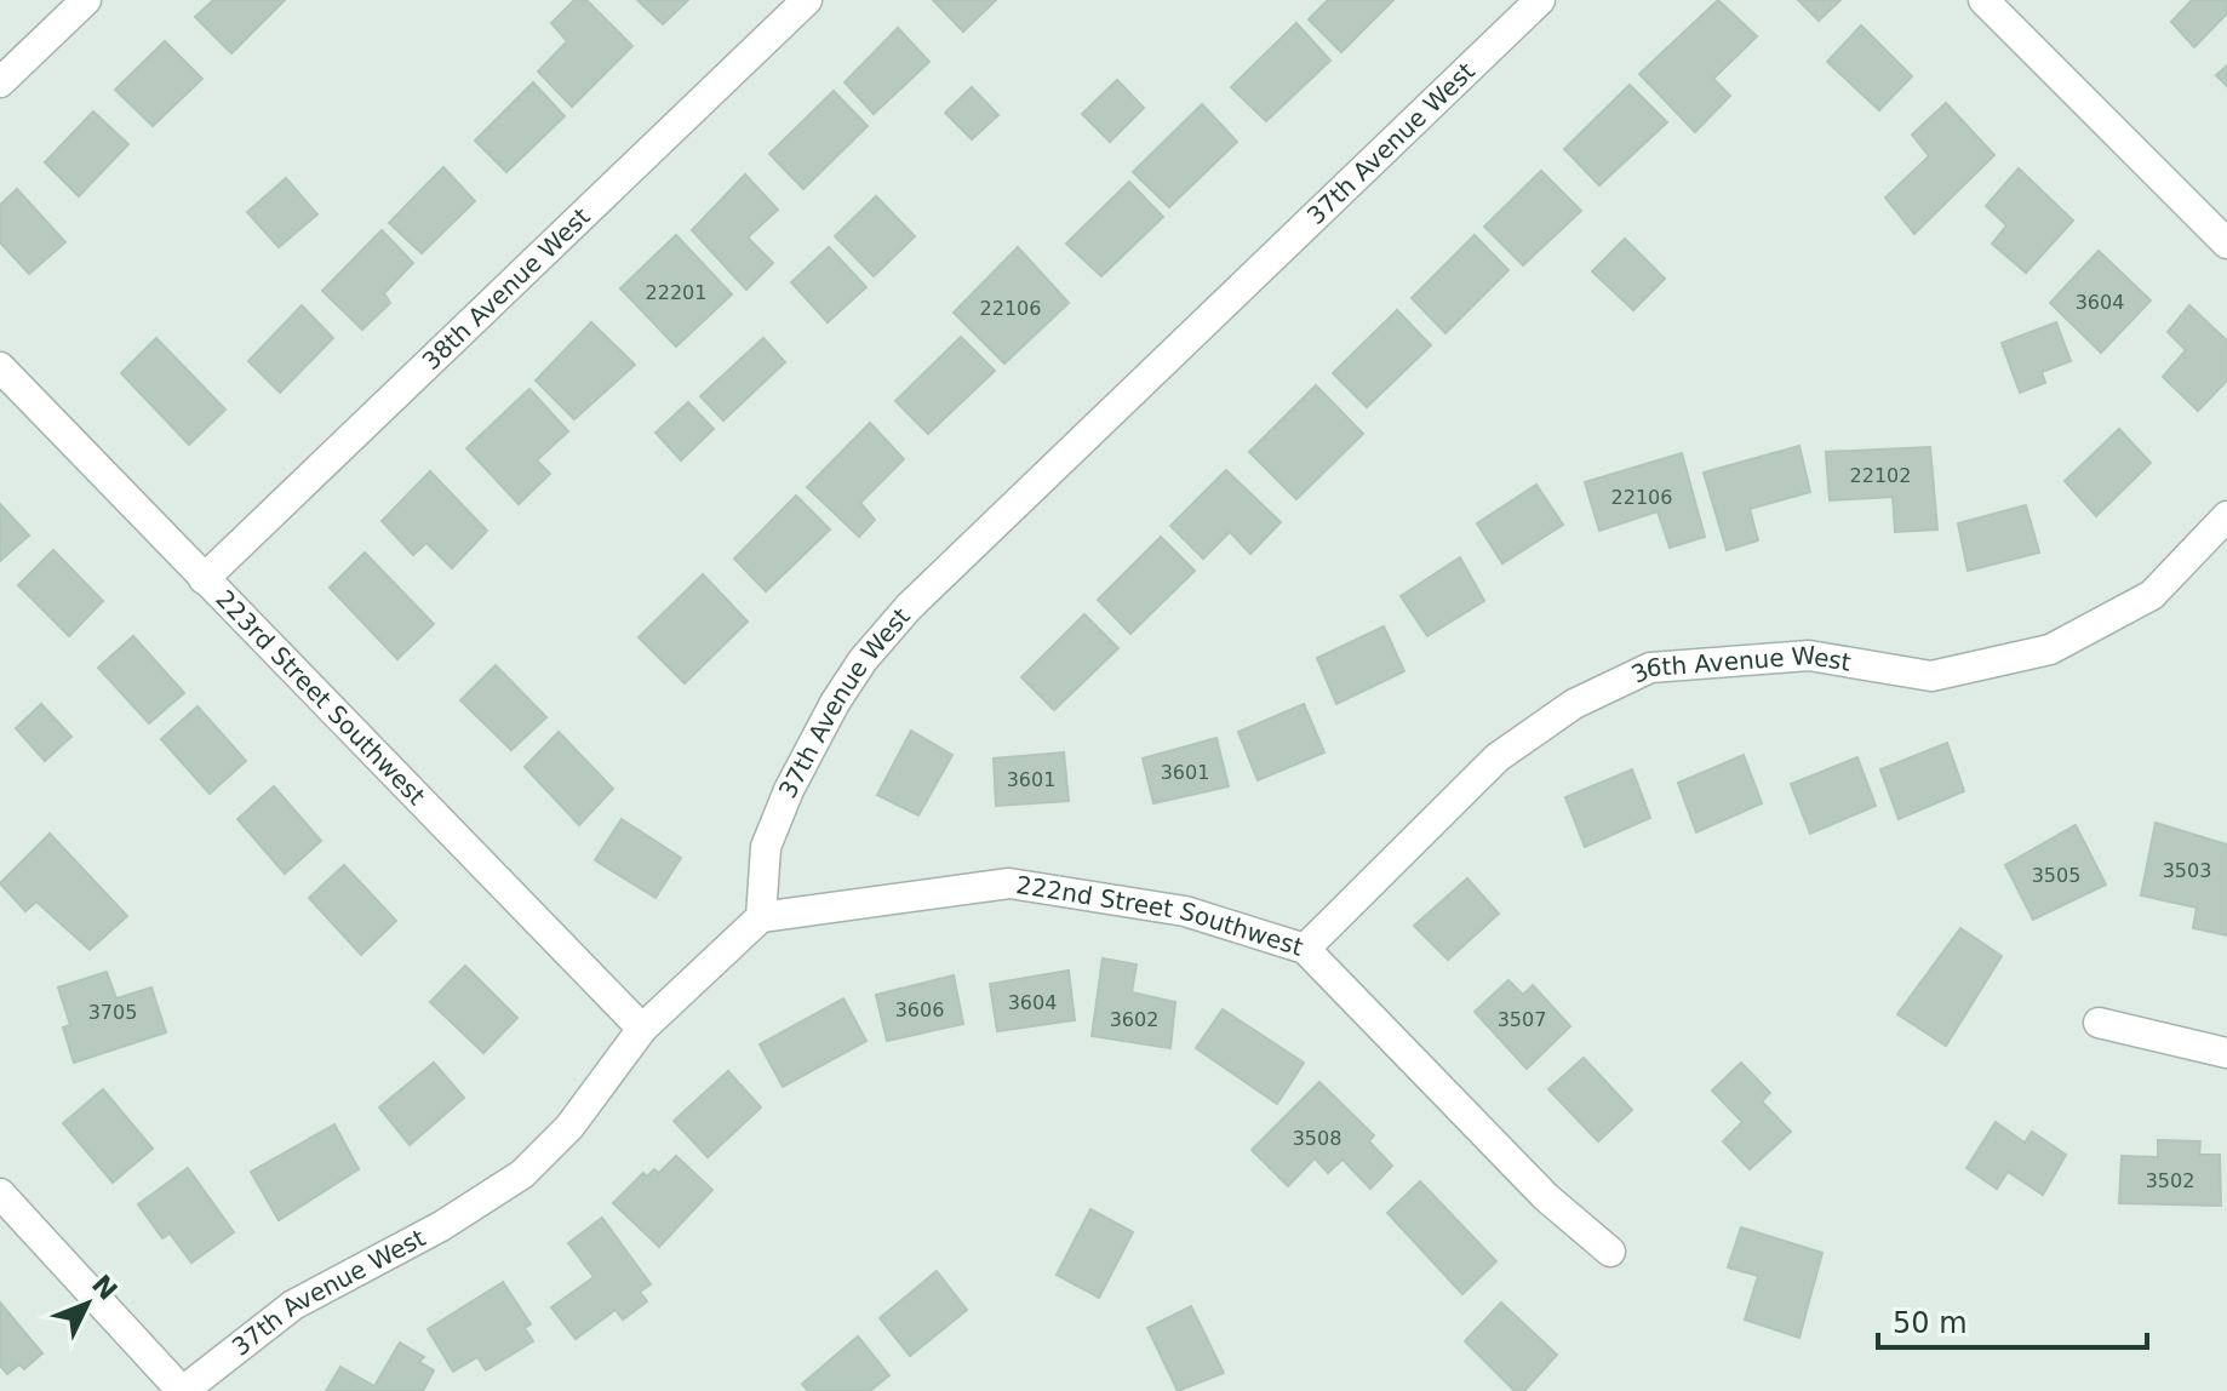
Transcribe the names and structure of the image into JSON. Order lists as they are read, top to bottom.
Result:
{
  "streets": {
    "street": [
      "37th Avenue West",
      "38th Avenue West",
      "36th Avenue West",
      "223rd Street Southwest",
      "222nd Street Southwest"
    ]
  },
  "crossings": [
    ["37th Avenue West", "223rd Street Southwest"],
    ["37th Avenue West", "222nd Street Southwest"],
    ["38th Avenue West", "223rd Street Southwest"],
    ["36th Avenue West", "222nd Street Southwest"]
  ],
  "house_numbers": [
    "22201",
    "3604",
    "22106",
    "22102",
    "22106",
    "3601",
    "3601",
    "3503",
    "3505",
    "3604",
    "3606",
    "3705",
    "3602",
    "3507",
    "3508",
    "3502"
  ],
  "scale_bar": "50 m",
  "north": "top right"
}
